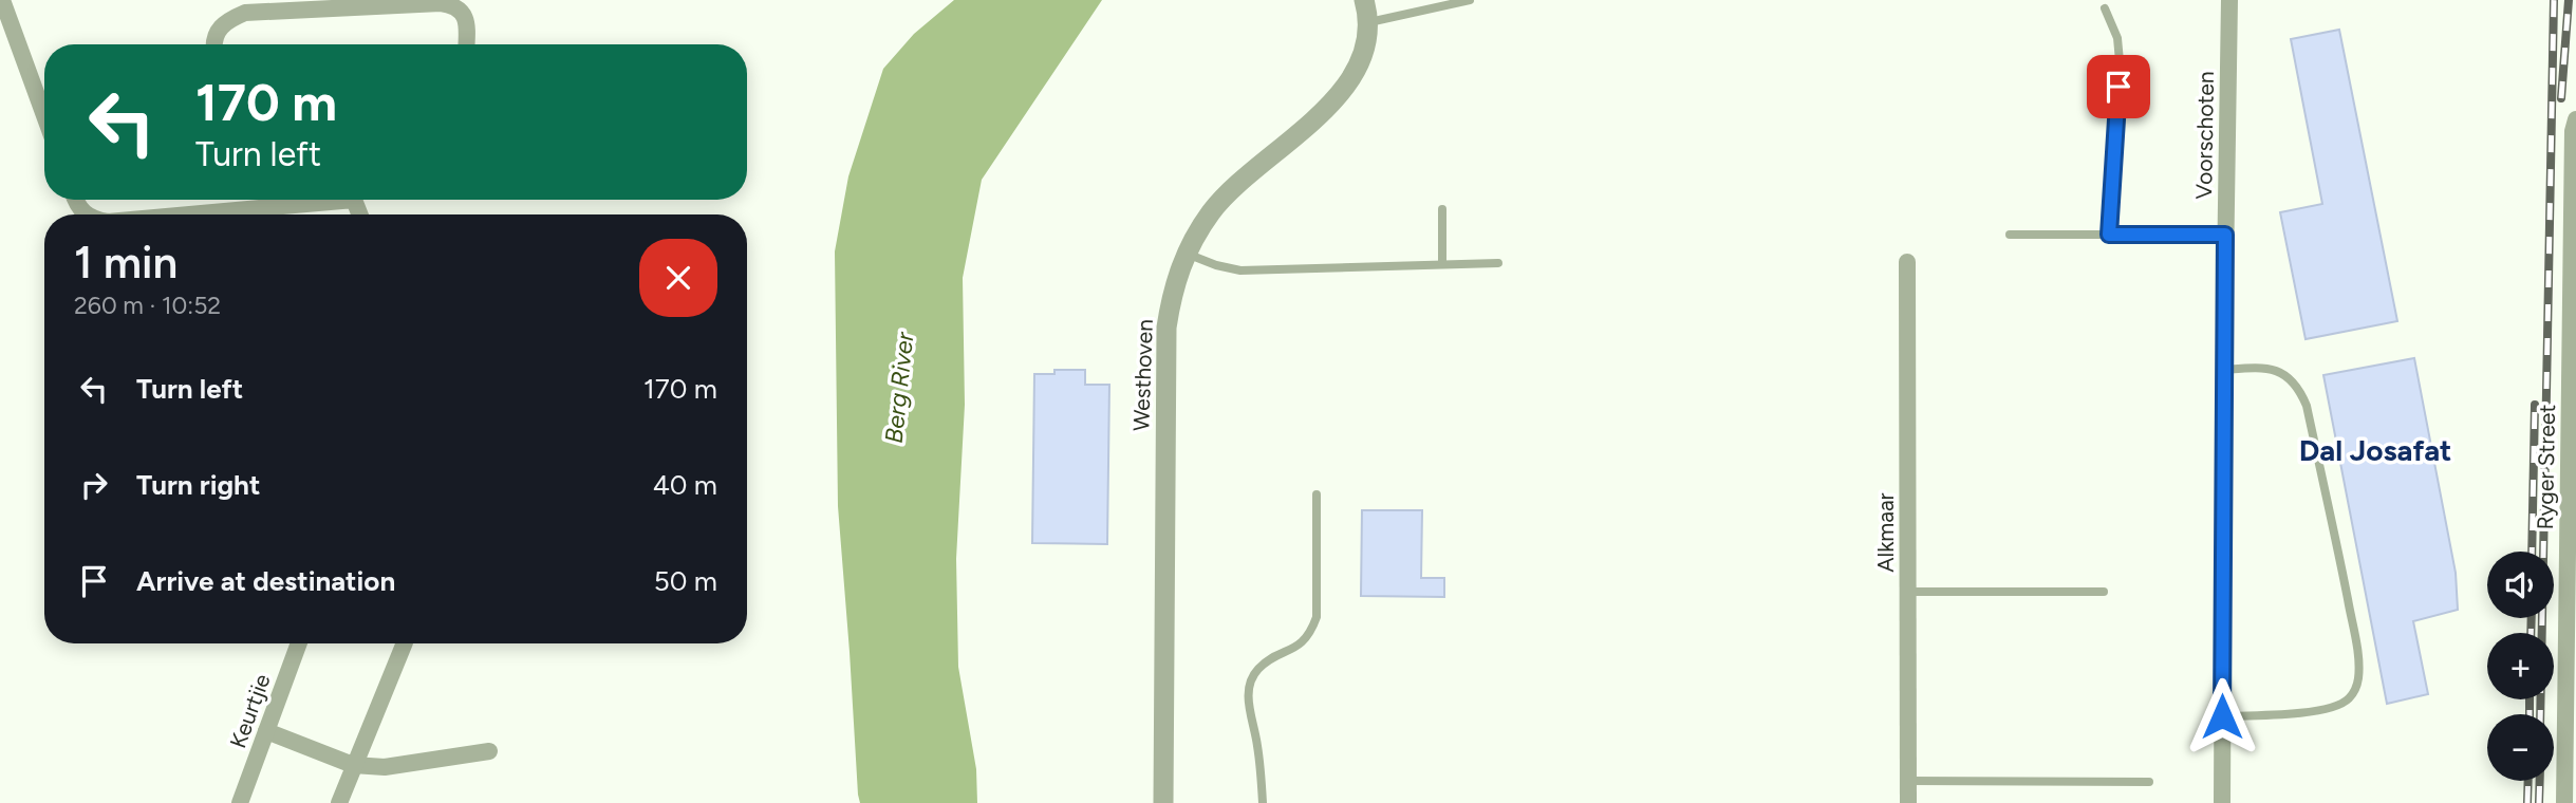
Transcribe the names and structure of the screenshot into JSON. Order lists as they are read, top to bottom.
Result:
{
  "streets": {
    "street": [
      "Voorschoten",
      "Westhoven",
      "Ryger Street",
      "Alkmaar",
      "Keurtjie"
    ]
  },
  "districts": ["Dal Josafat"],
  "water": ["Berg River"],
  "page": {
    "turn": ["170 m", "Turn left"],
    "heading": ["1 min", "260 m · 10:52"],
    "list": [
      {
        "name": "Turn left",
        "value": "170 m"
      },
      {
        "name": "Turn right",
        "value": "40 m"
      },
      {
        "name": "Arrive at destination",
        "value": "50 m"
      }
    ],
    "map_buttons": ["+", "−"]
  }
}
